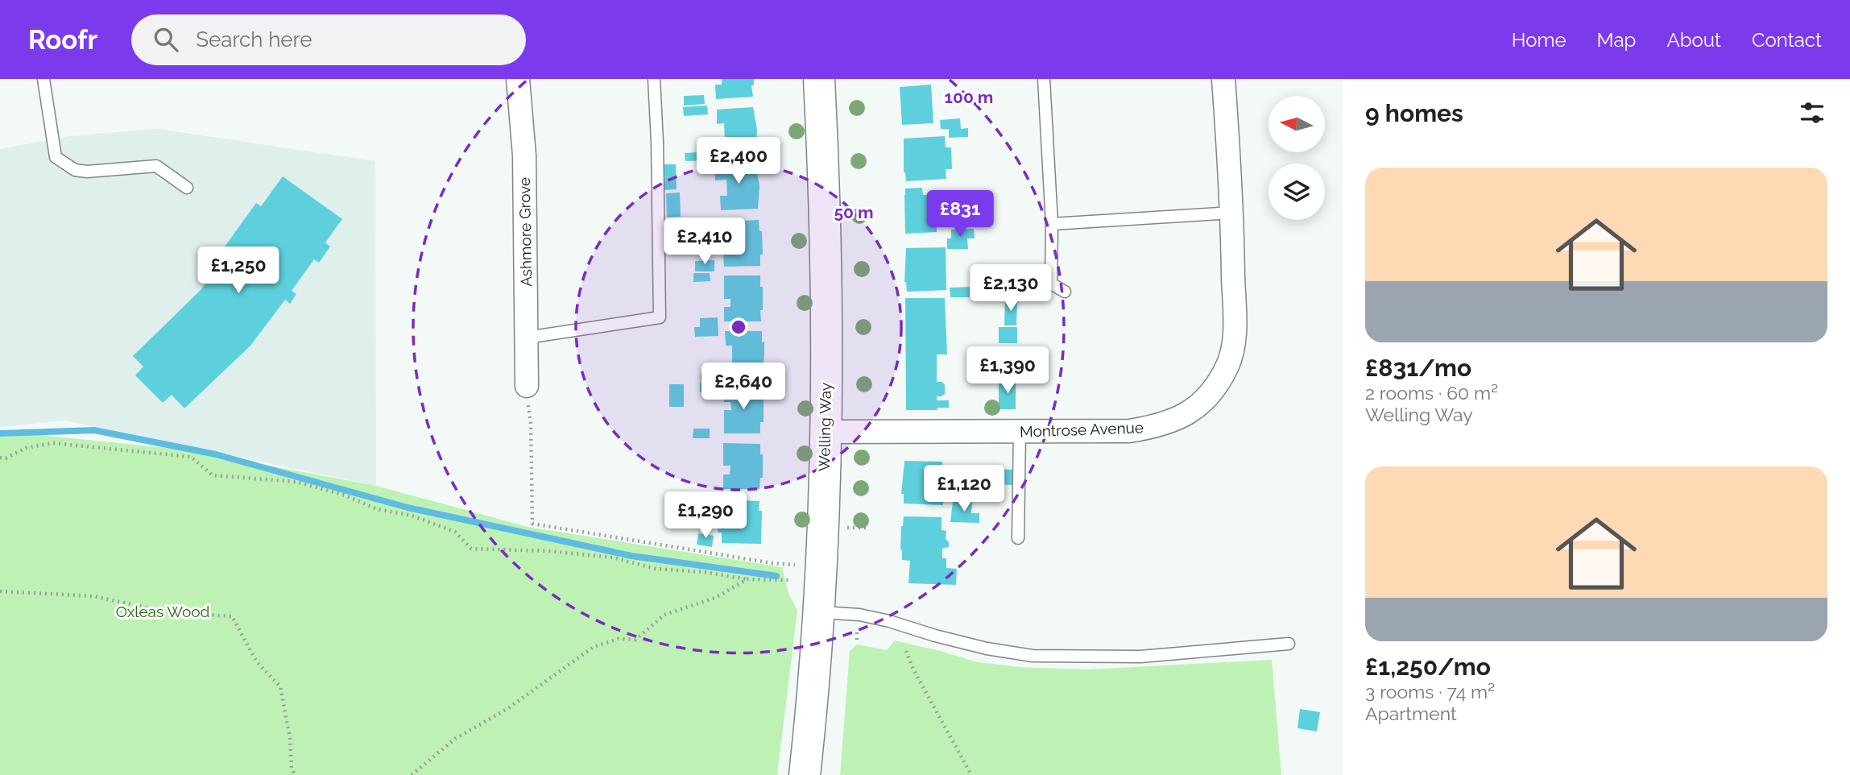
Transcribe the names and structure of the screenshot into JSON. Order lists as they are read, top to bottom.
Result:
{
  "streets": {
    "street": ["Ashmore Grove", "Welling Way", "Montrose Avenue"]
  },
  "crossings": [
    ["Welling Way", "Montrose Avenue"]
  ],
  "parks": ["Oxleas Wood"],
  "north": "left",
  "page": {
    "header": "Roofr",
    "search": "Search here",
    "nav": [
      "Home",
      "Map",
      "About",
      "Contact"
    ],
    "heading": "9 homes",
    "price": [
      "£2,400",
      "£831",
      "£2,410",
      "£1,250",
      "£2,130",
      "£1,390",
      "£2,640",
      "£1,120",
      "£1,290"
    ],
    "list": [
      {
        "name": "£831/mo",
        "note": "2 rooms · 60 m² · Welling Way"
      },
      {
        "name": "£1,250/mo",
        "note": "3 rooms · 74 m² · Apartment"
      }
    ]
  },
  "rings": ["100 m", "50 m"]
}
